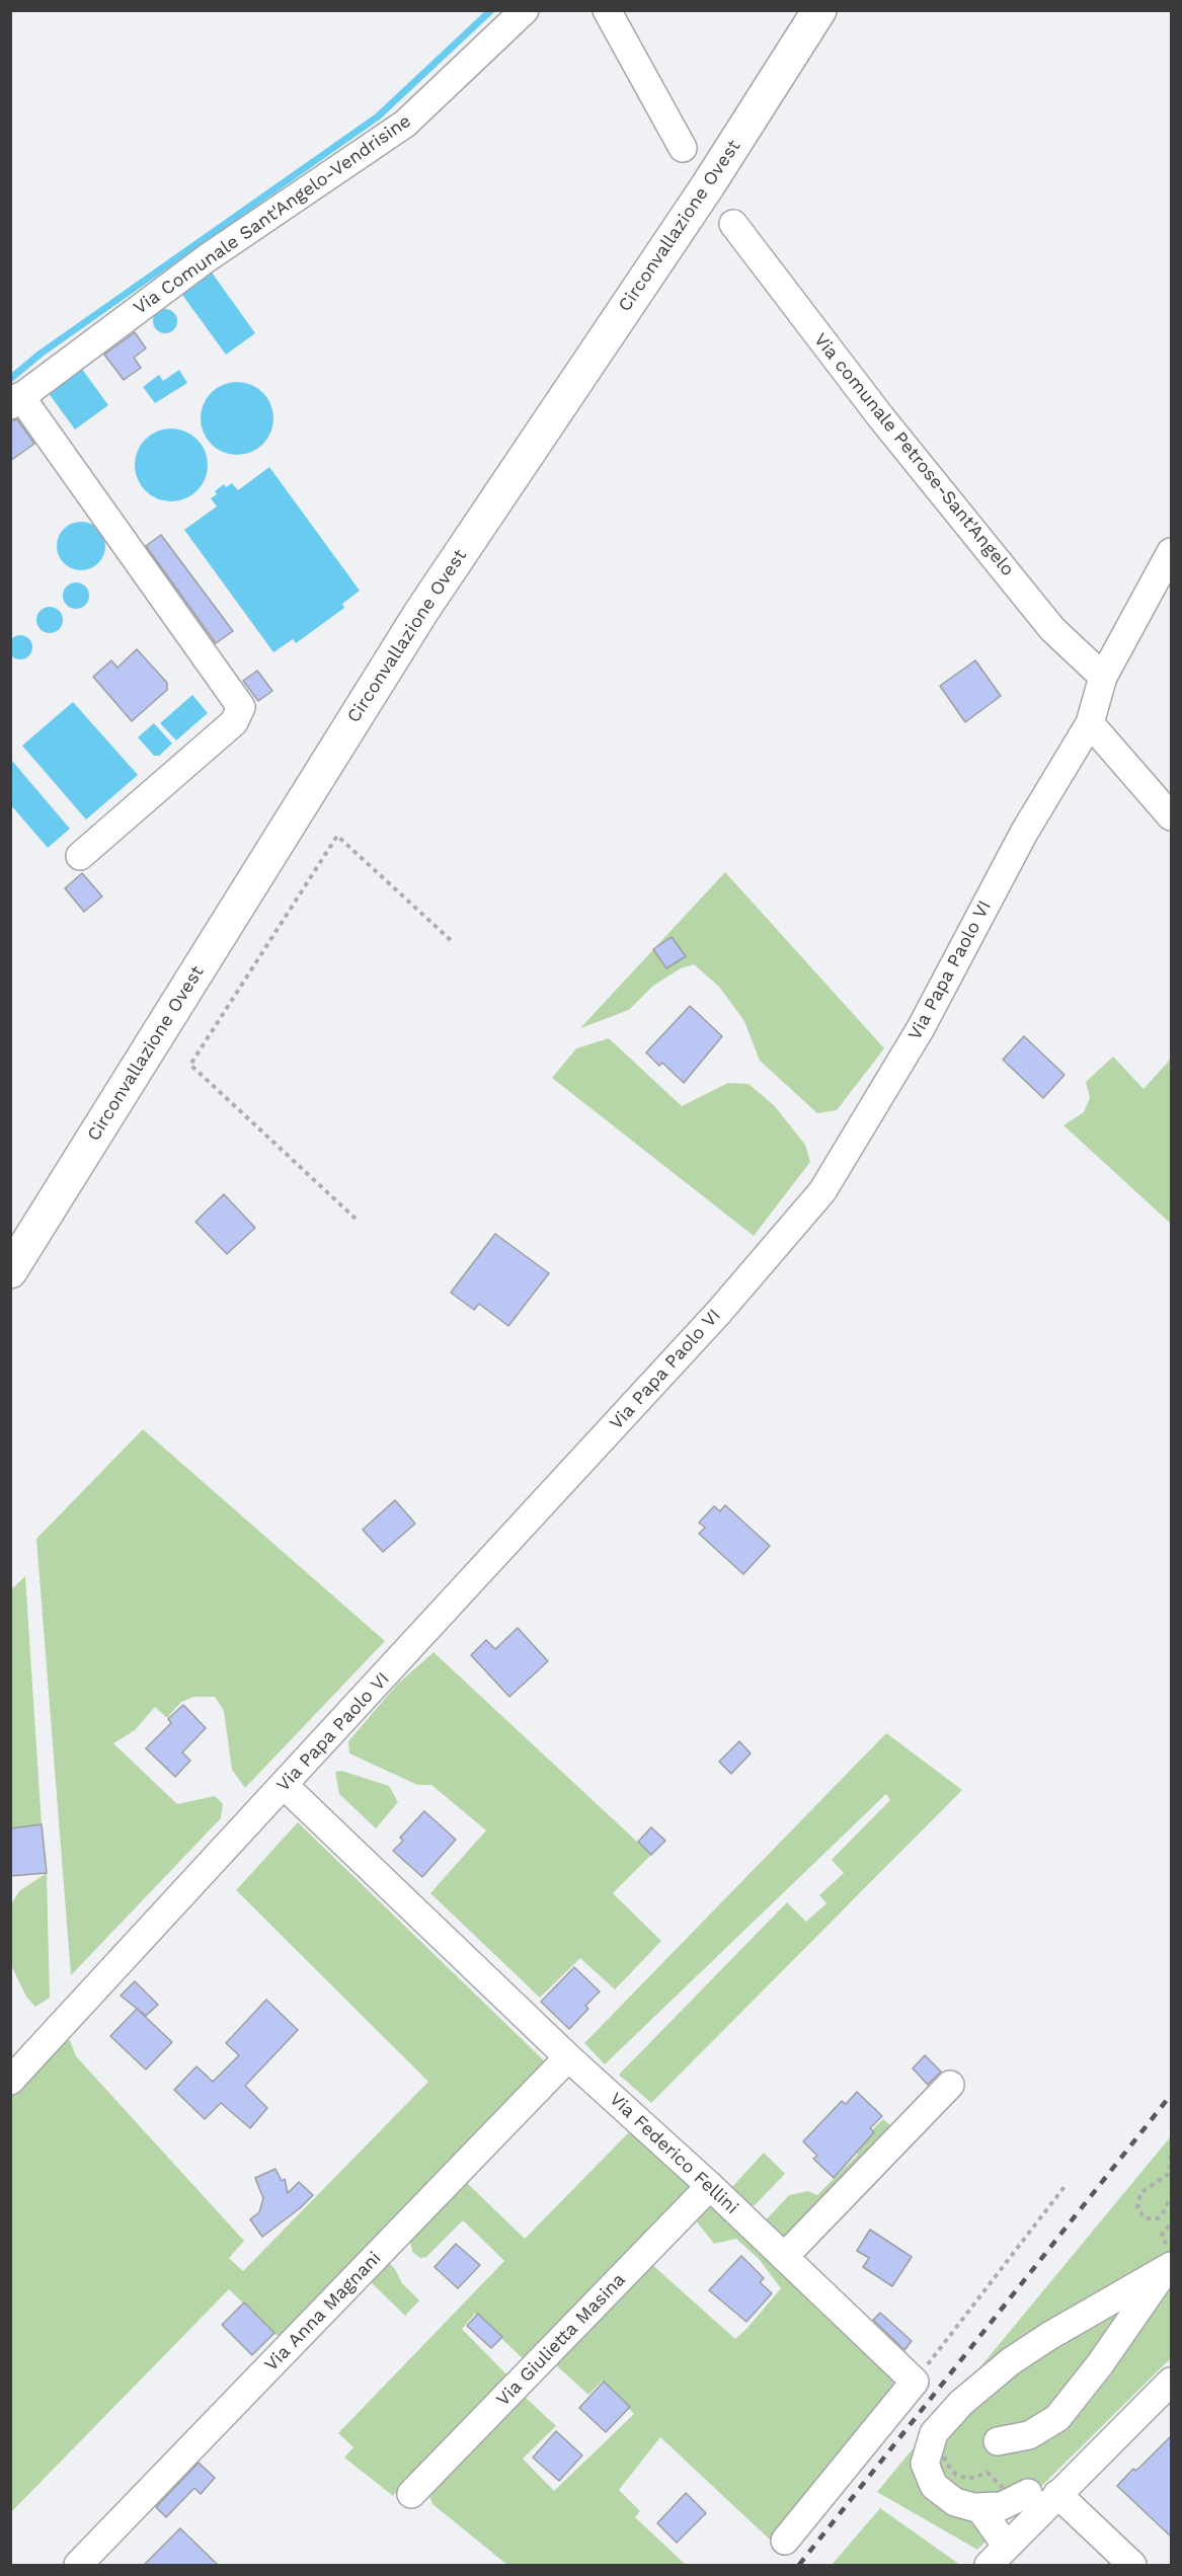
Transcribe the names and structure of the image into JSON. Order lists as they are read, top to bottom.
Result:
{
  "streets": {
    "main road": ["Circonvallazione Ovest"],
    "street": [
      "Via Comunale Sant'Angelo-Vendrisine",
      "Via comunale Petrose-Sant'Angelo",
      "Via Papa Paolo VI",
      "Via Federico Fellini",
      "Via Anna Magnani",
      "Via Giulietta Masina"
    ]
  },
  "crossings": [
    ["Via comunale Petrose-Sant'Angelo", "Via Papa Paolo VI"],
    ["Via Papa Paolo VI", "Via Federico Fellini"],
    ["Via Federico Fellini", "Via Anna Magnani"],
    ["Via Federico Fellini", "Via Giulietta Masina"]
  ]
}
